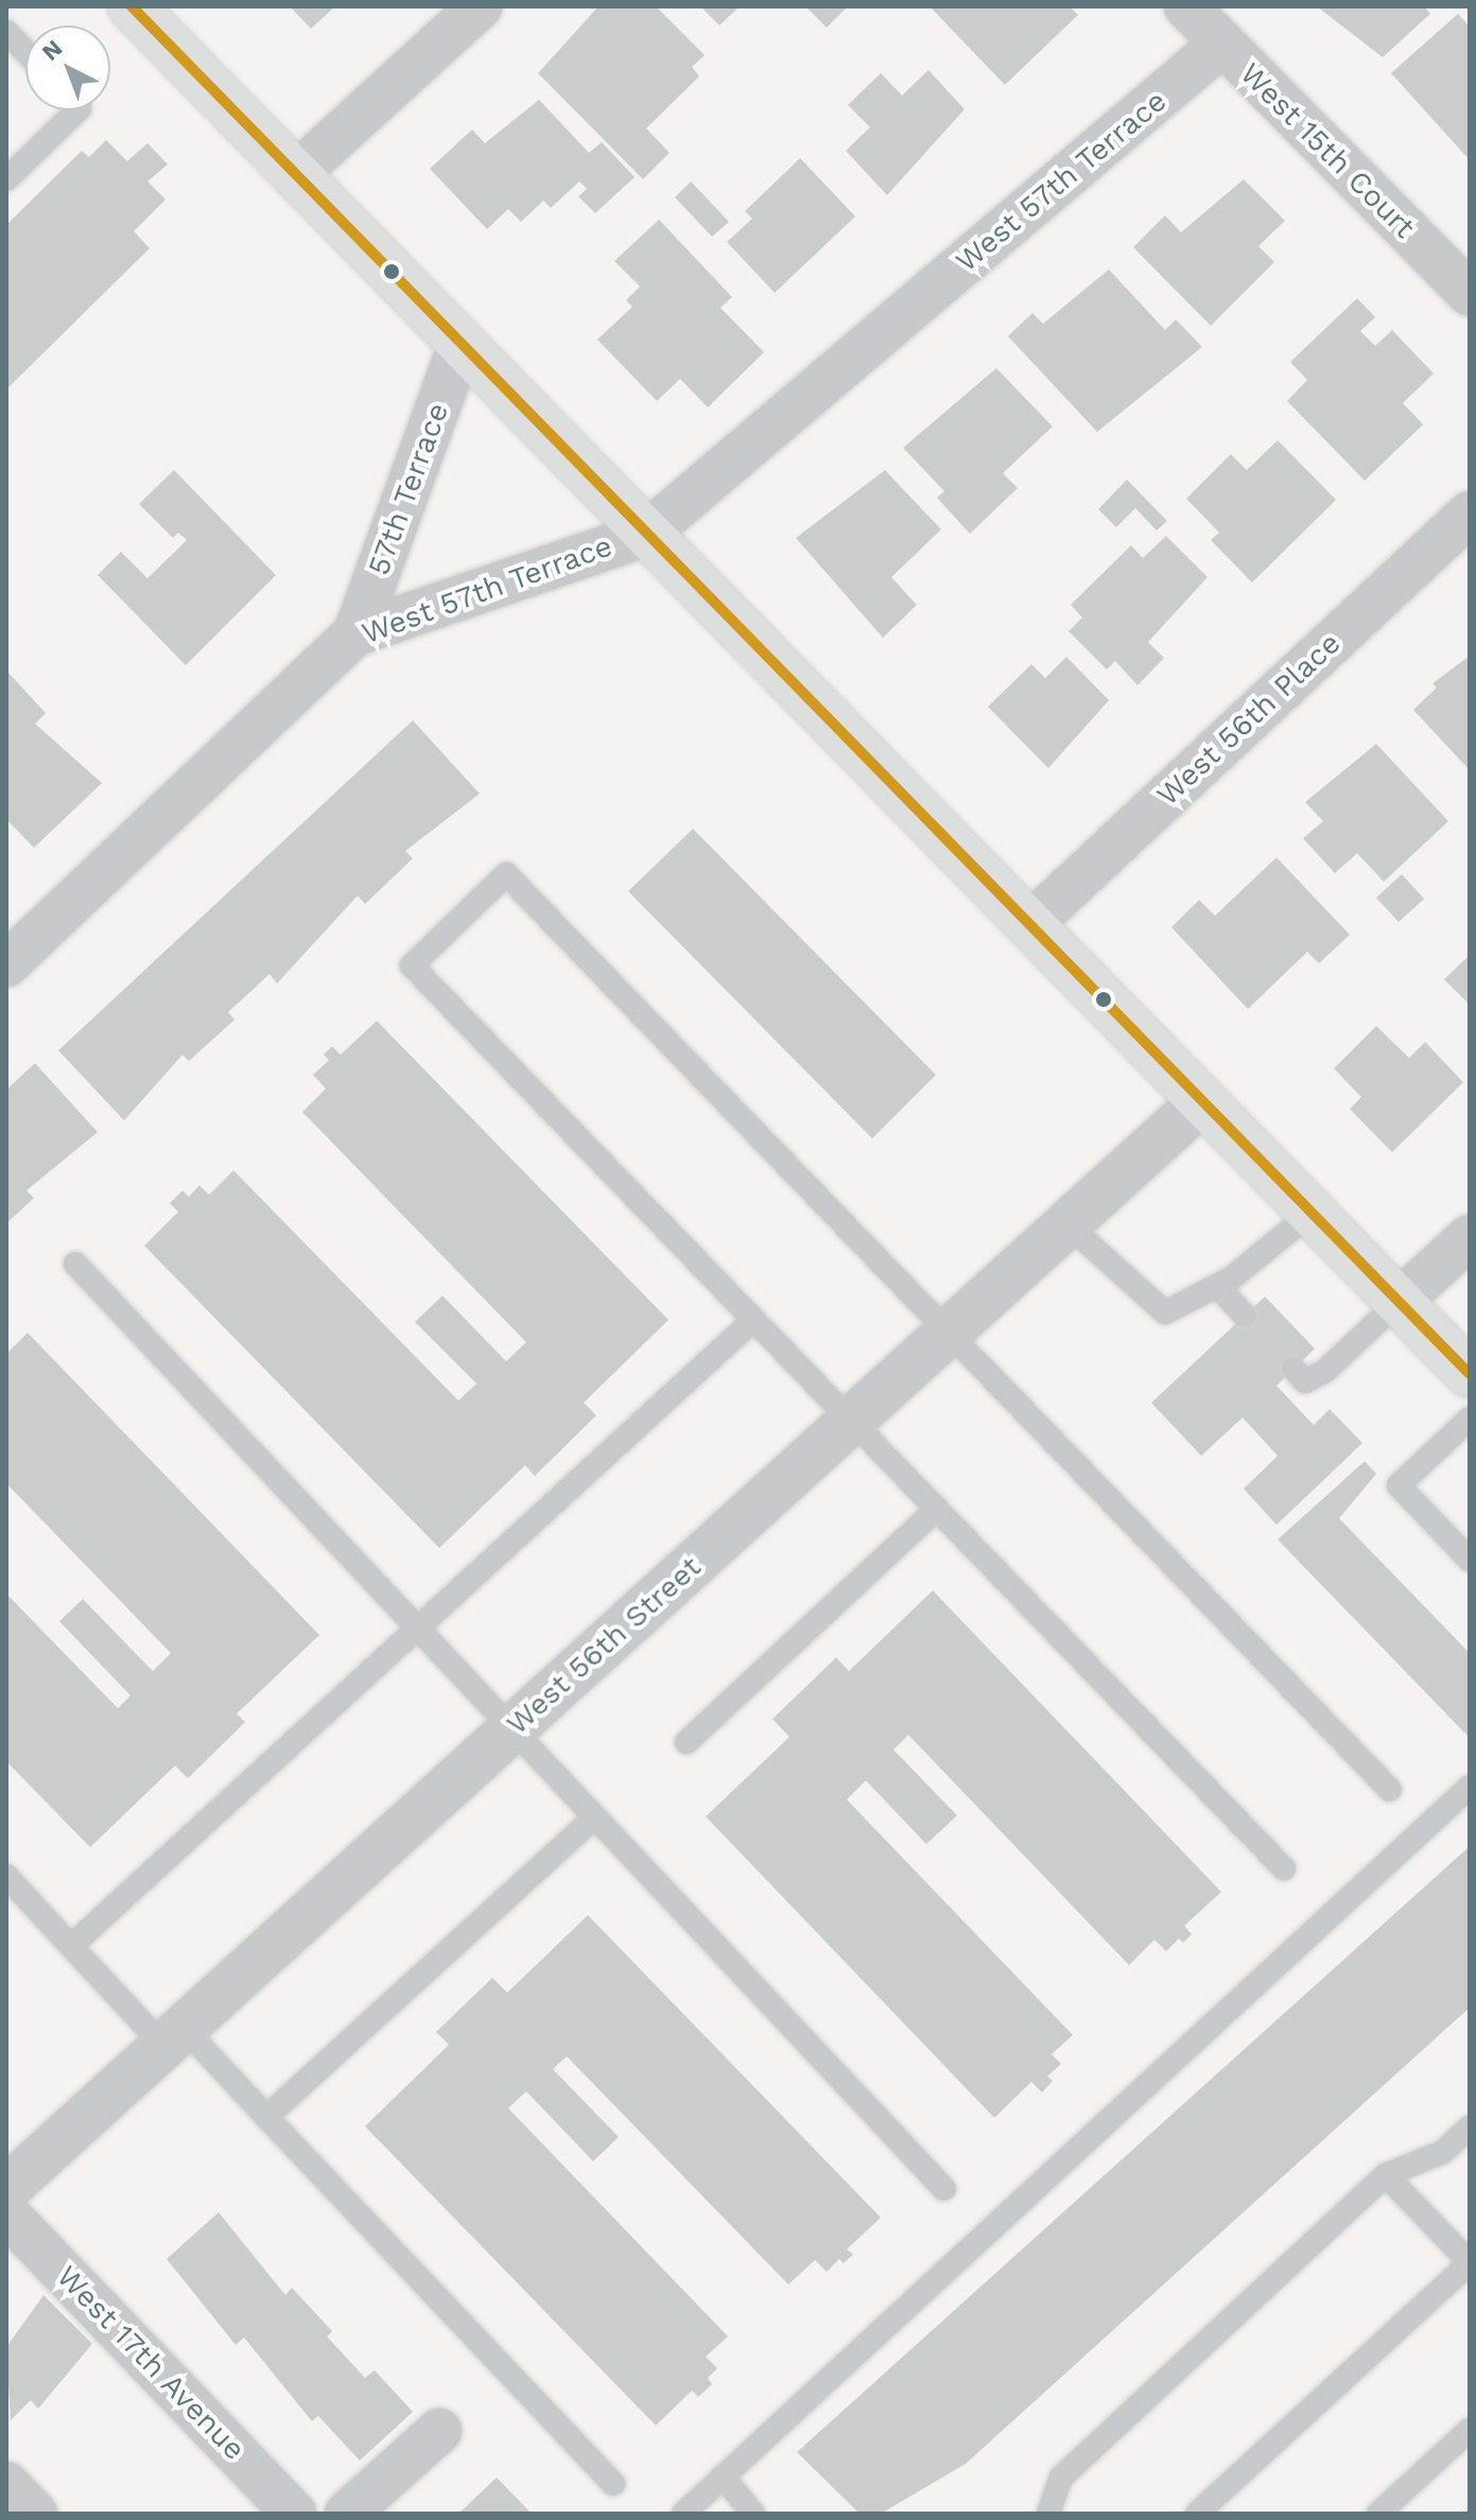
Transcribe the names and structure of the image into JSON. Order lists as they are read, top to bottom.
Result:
{
  "streets": {
    "street": [
      "West 15th Court",
      "West 57th Terrace",
      "57th Terrace",
      "West 56th Place",
      "West 56th Street",
      "West 17th Avenue"
    ]
  },
  "crossings": [
    ["West 15th Court", "West 57th Terrace"],
    ["West 57th Terrace", "57th Terrace"]
  ],
  "north": "top left"
}
